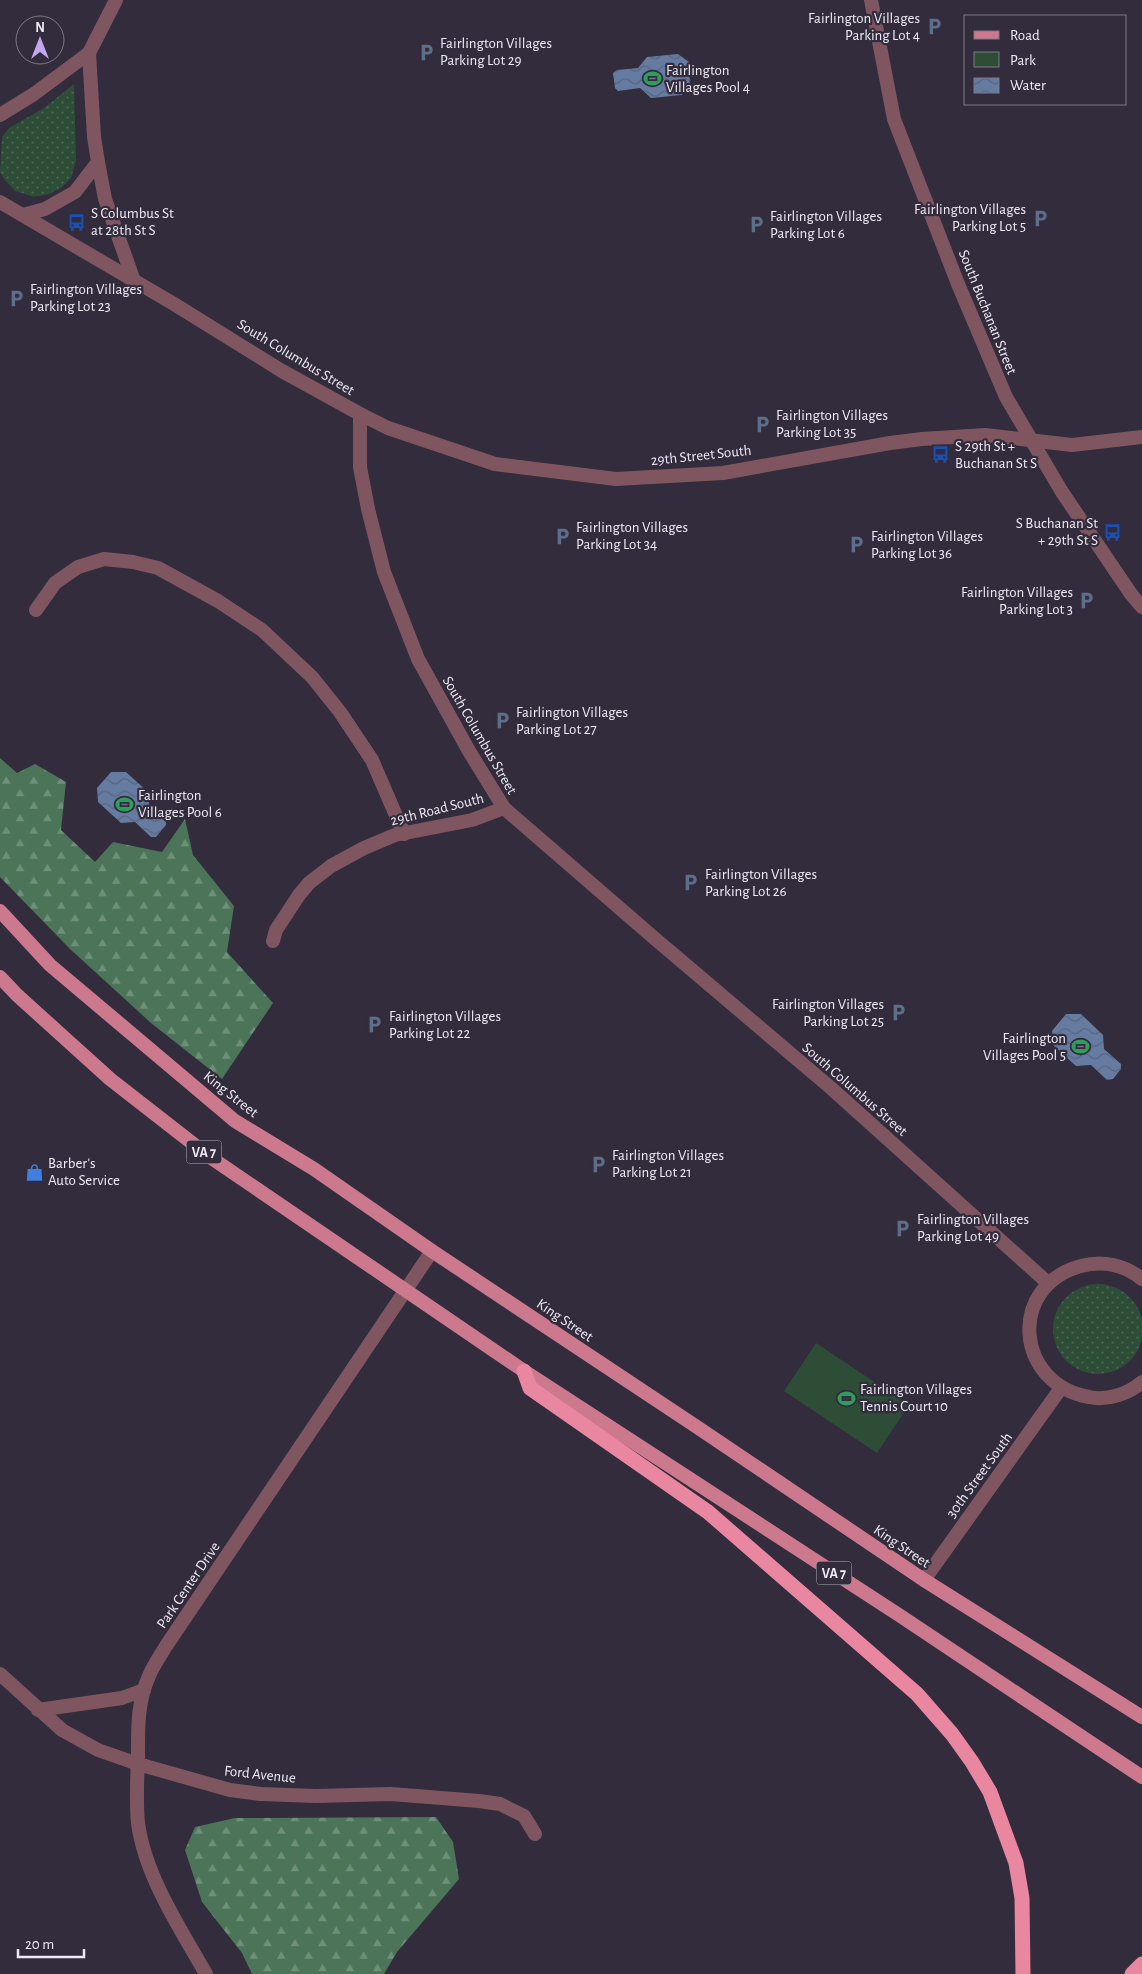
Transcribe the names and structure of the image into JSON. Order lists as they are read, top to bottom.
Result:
{
  "streets": {
    "main road": ["King Street", "VA 7"],
    "street": [
      "South Buchanan Street",
      "South Columbus Street",
      "29th Street South",
      "29th Road South",
      "30th Street South",
      "Park Center Drive",
      "Ford Avenue"
    ]
  },
  "crossings": [
    ["South Buchanan Street", "29th Street South"],
    ["South Columbus Street", "29th Street South"],
    ["South Columbus Street", "29th Road South"],
    ["King Street", "30th Street South"],
    ["King Street", "Park Center Drive"],
    ["VA 7", "Park Center Drive"],
    ["Park Center Drive", "Ford Avenue"]
  ],
  "places": {
    "parking": [
      "Fairlington Villages Parking Lot 4",
      "Fairlington Villages Parking Lot 29",
      "Fairlington Villages Parking Lot 5",
      "Fairlington Villages Parking Lot 6",
      "Fairlington Villages Parking Lot 23",
      "Fairlington Villages Parking Lot 35",
      "Fairlington Villages Parking Lot 34",
      "Fairlington Villages Parking Lot 36",
      "Fairlington Villages Parking Lot 3",
      "Fairlington Villages Parking Lot 27",
      "Fairlington Villages Parking Lot 26",
      "Fairlington Villages Parking Lot 25",
      "Fairlington Villages Parking Lot 22",
      "Fairlington Villages Parking Lot 21",
      "Fairlington Villages Parking Lot 49"
    ],
    "sports": [
      "Fairlington Villages Pool 4",
      "Fairlington Villages Pool 6",
      "Fairlington Villages Pool 5",
      "Fairlington Villages Tennis Court 10"
    ],
    "bus stop": ["S Columbus St at 28th St S", "S 29th St + Buchanan St S", "S Buchanan St + 29th St S"],
    "shop": ["Barber's Auto Service"]
  },
  "legend": ["Road", "Park", "Water"],
  "scale_bar": "20 m",
  "north": "top"
}
